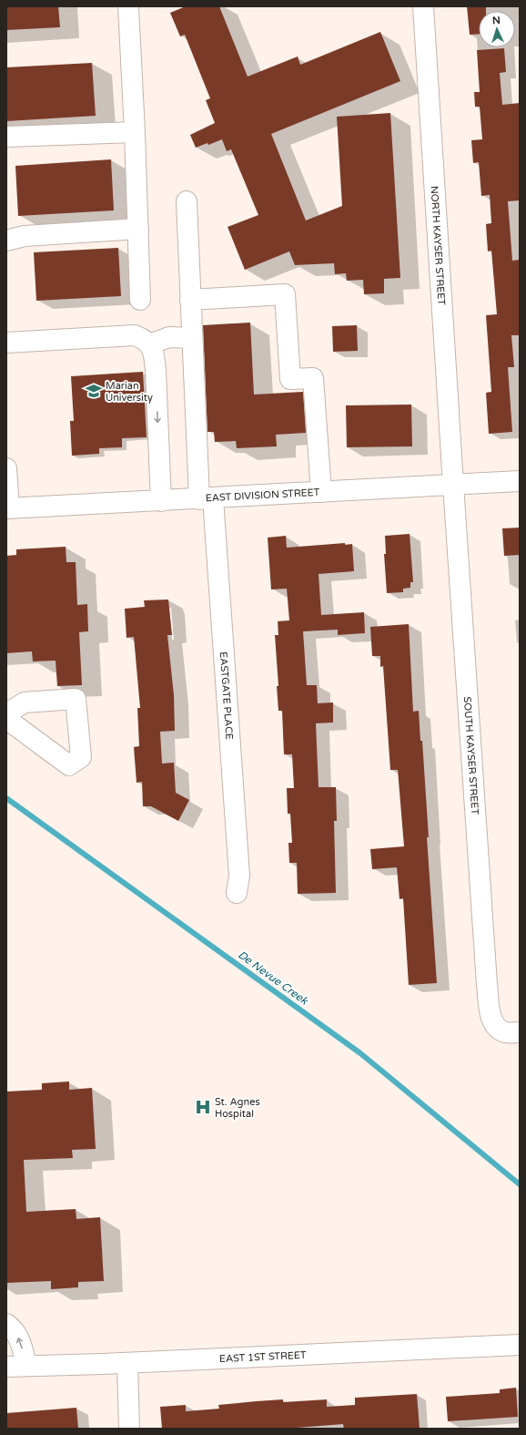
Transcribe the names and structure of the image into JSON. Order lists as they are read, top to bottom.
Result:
{
  "streets": {
    "street": [
      "NORTH KAYSER STREET",
      "EAST DIVISION STREET",
      "EASTGATE PLACE",
      "SOUTH KAYSER STREET",
      "EAST 1ST STREET"
    ]
  },
  "crossings": [
    ["NORTH KAYSER STREET", "EAST DIVISION STREET"],
    ["NORTH KAYSER STREET", "SOUTH KAYSER STREET"],
    ["EAST DIVISION STREET", "EASTGATE PLACE"],
    ["EAST DIVISION STREET", "SOUTH KAYSER STREET"]
  ],
  "water": ["De Nevue Creek"],
  "places": {
    "school or university": ["Marian University"],
    "hospital": ["St. Agnes Hospital"]
  },
  "north": "top"
}
